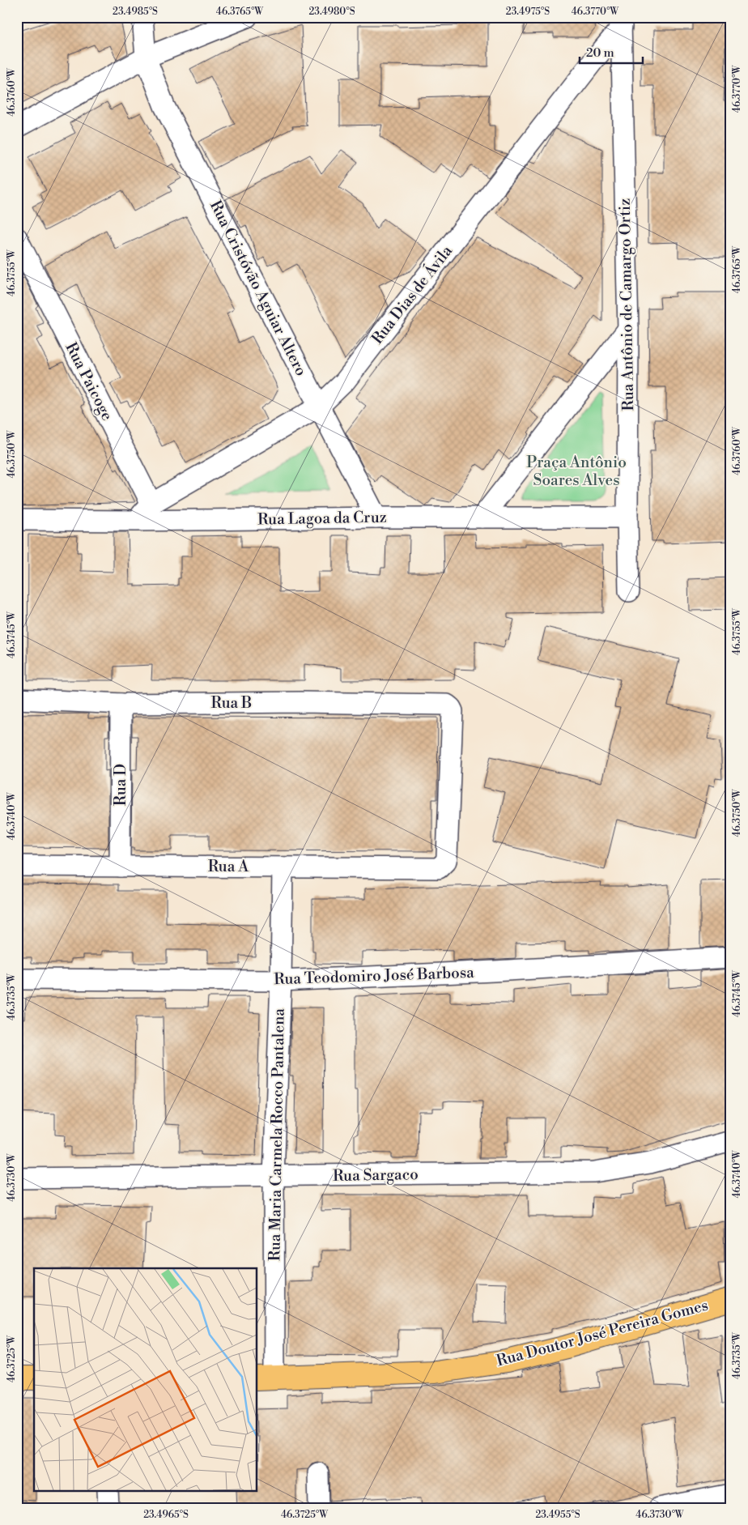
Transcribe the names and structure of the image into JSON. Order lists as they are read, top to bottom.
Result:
{
  "streets": {
    "main road": ["Rua Doutor José Pereira Gomes"],
    "street": [
      "Rua Cristóvão Aguiar Altero",
      "Rua Dias de Ávila",
      "Rua Antônio de Camargo Ortiz",
      "Rua Paicoge",
      "Rua Lagoa da Cruz",
      "Rua B",
      "Rua D",
      "Rua A",
      "Rua Teodomiro José Barbosa",
      "Rua Maria Carmela Rocco Pantalena",
      "Rua Sargaco"
    ]
  },
  "crossings": [
    ["Rua Cristóvão Aguiar Altero", "Rua Dias de Ávila"],
    ["Rua Cristóvão Aguiar Altero", "Rua Lagoa da Cruz"],
    ["Rua Dias de Ávila", "Rua Antônio de Camargo Ortiz"],
    ["Rua Dias de Ávila", "Rua Paicoge"],
    ["Rua Antônio de Camargo Ortiz", "Rua Lagoa da Cruz"],
    ["Rua B", "Rua D"],
    ["Rua B", "Rua A"],
    ["Rua D", "Rua A"],
    ["Rua A", "Rua Maria Carmela Rocco Pantalena"],
    ["Rua Teodomiro José Barbosa", "Rua Maria Carmela Rocco Pantalena"],
    ["Rua Maria Carmela Rocco Pantalena", "Rua Sargaco"],
    ["Rua Maria Carmela Rocco Pantalena", "Rua Doutor José Pereira Gomes"]
  ],
  "parks": ["Praça Antônio Soares Alves"],
  "scale_bar": "20 m",
  "coordinates": [
    "23.4985°S",
    "46.3765°W",
    "23.4980°S",
    "23.4975°S",
    "46.3770°W",
    "46.3760°W",
    "46.3755°W",
    "46.3750°W",
    "46.3745°W",
    "46.3740°W",
    "46.3735°W",
    "46.3730°W",
    "46.3725°W",
    "23.4965°S",
    "23.4955°S"
  ]
}
